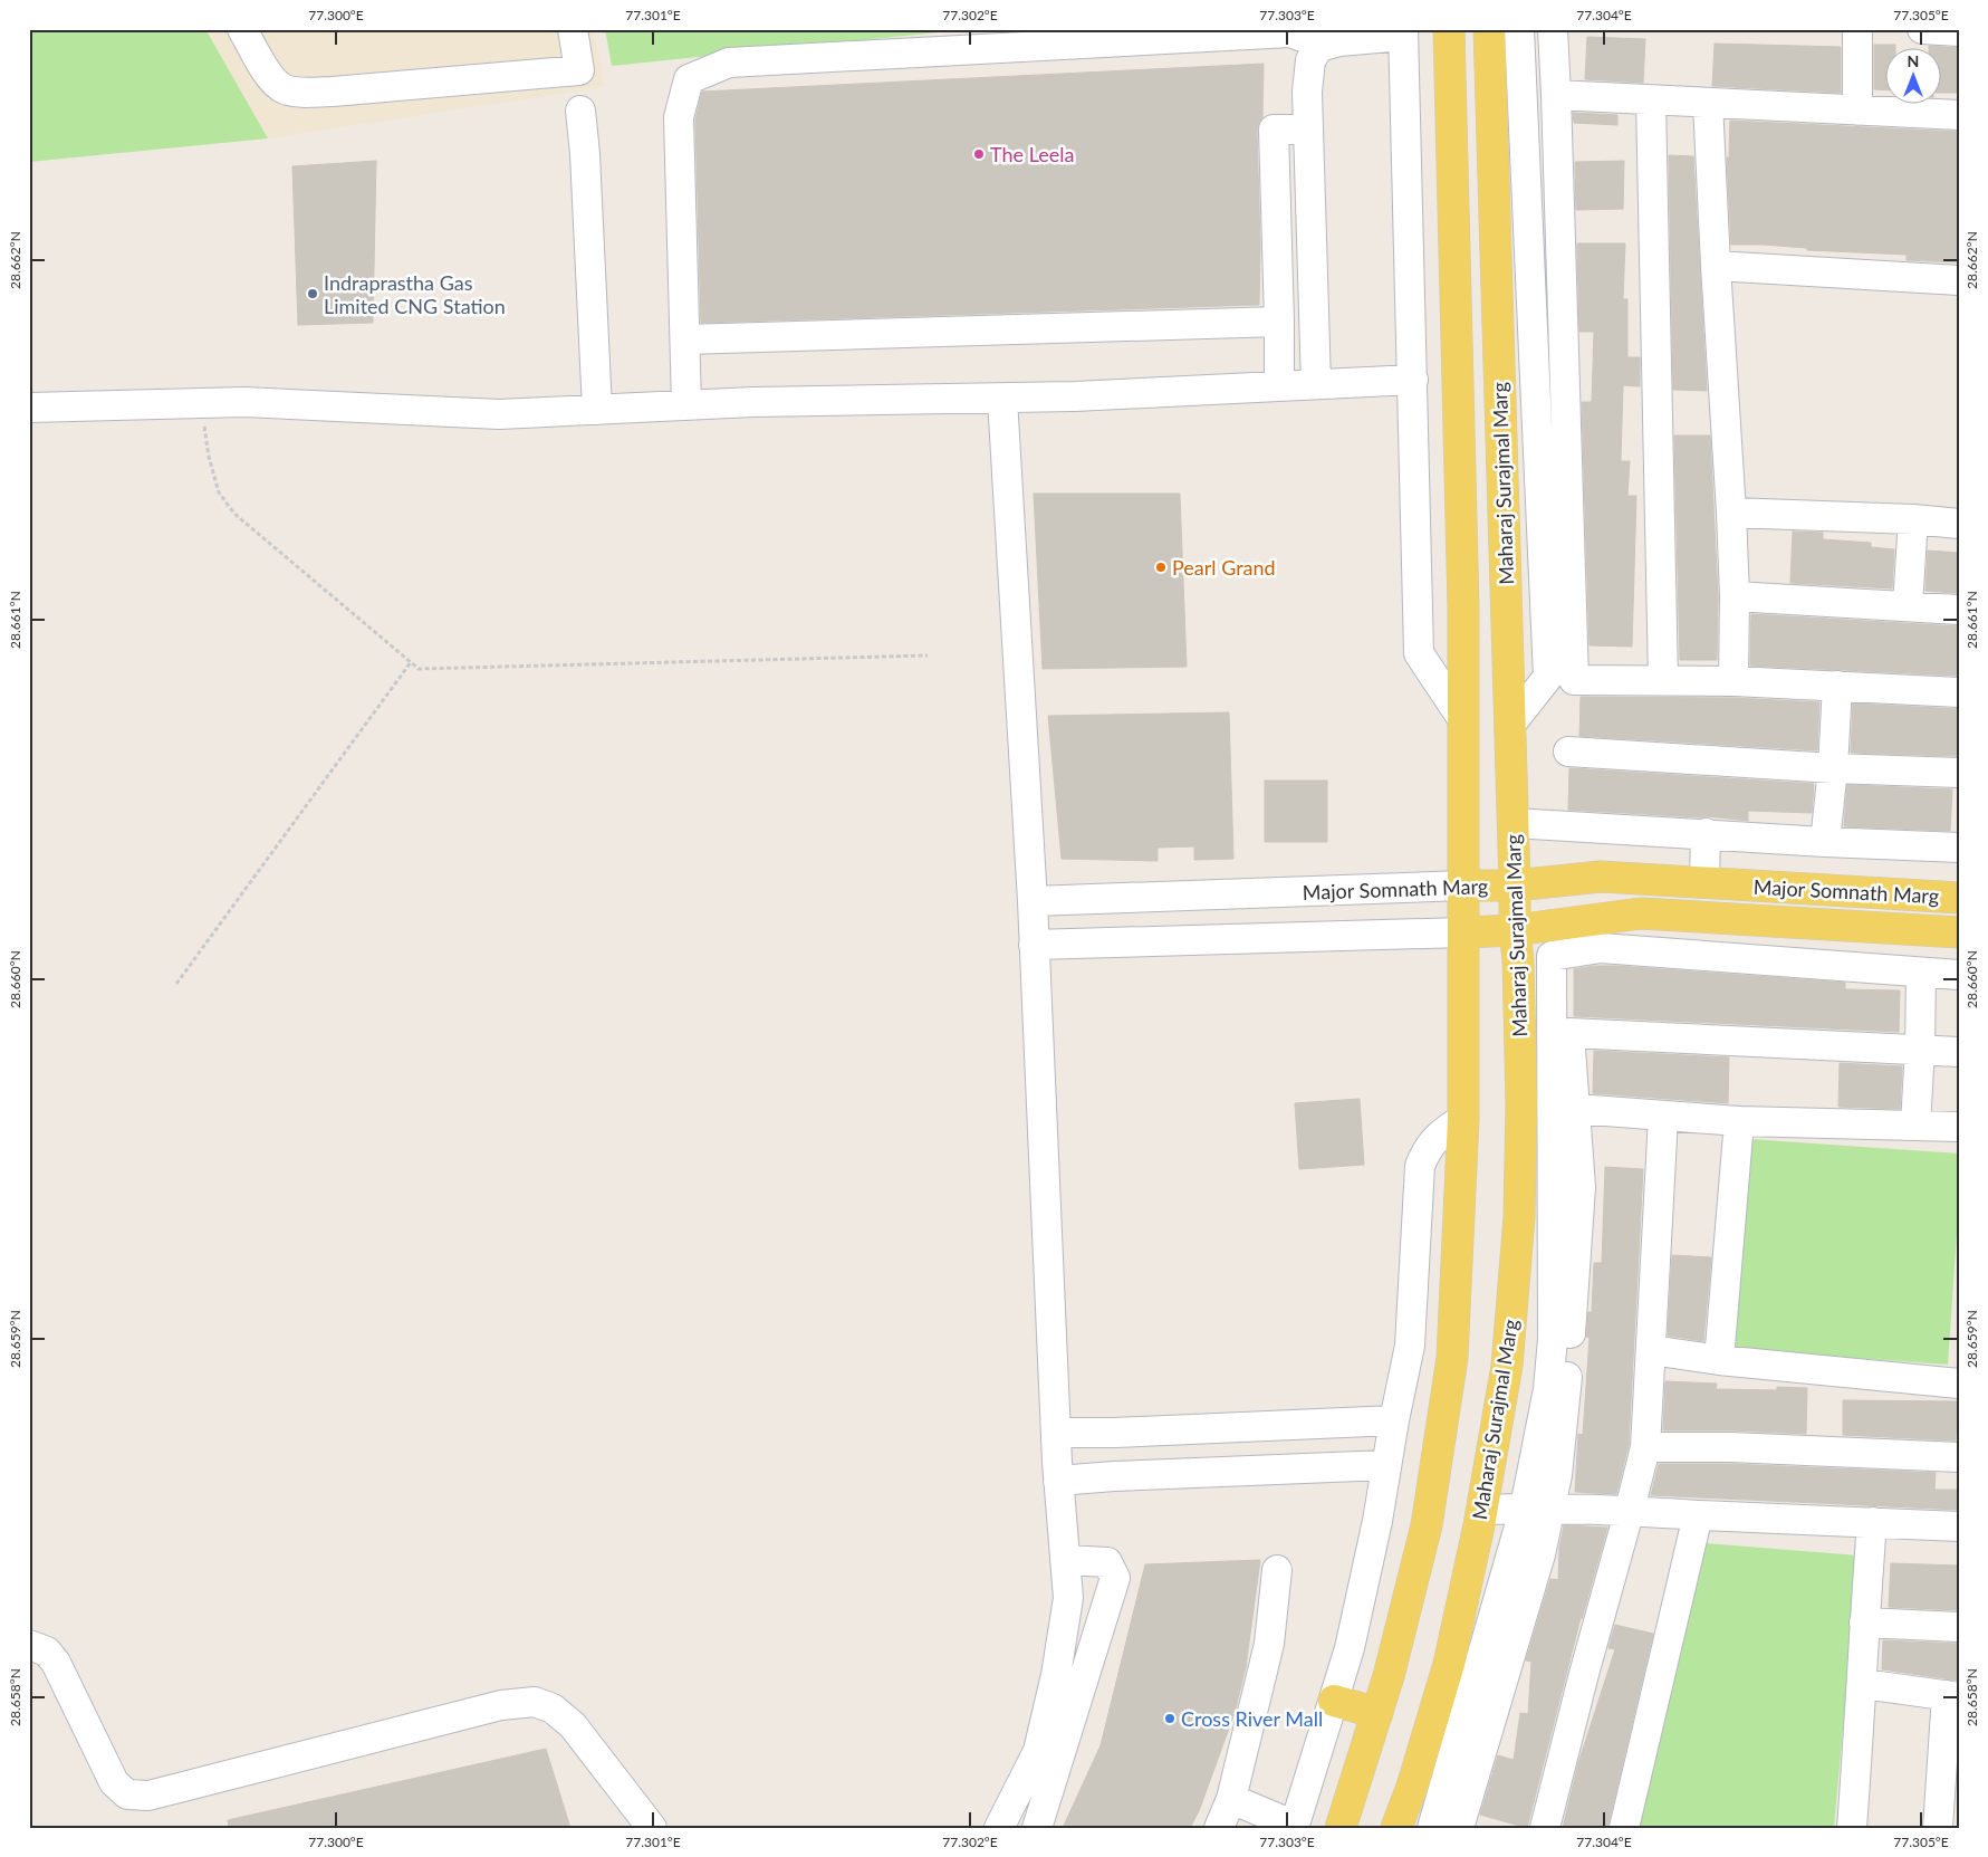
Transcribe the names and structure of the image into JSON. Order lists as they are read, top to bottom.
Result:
{
  "streets": {
    "main road": ["Maharaj Surajmal Marg", "Major Somnath Marg"]
  },
  "crossings": [
    ["Maharaj Surajmal Marg", "Major Somnath Marg"]
  ],
  "places": [
    "The Leela",
    "Indraprastha Gas Limited CNG Station",
    "Pearl Grand",
    "Cross River Mall"
  ],
  "north": "top",
  "coordinates": [
    "77.300°E",
    "77.301°E",
    "77.302°E",
    "77.303°E",
    "77.304°E",
    "77.305°E",
    "28.662°N",
    "28.661°N",
    "28.660°N",
    "28.659°N",
    "28.658°N"
  ]
}
